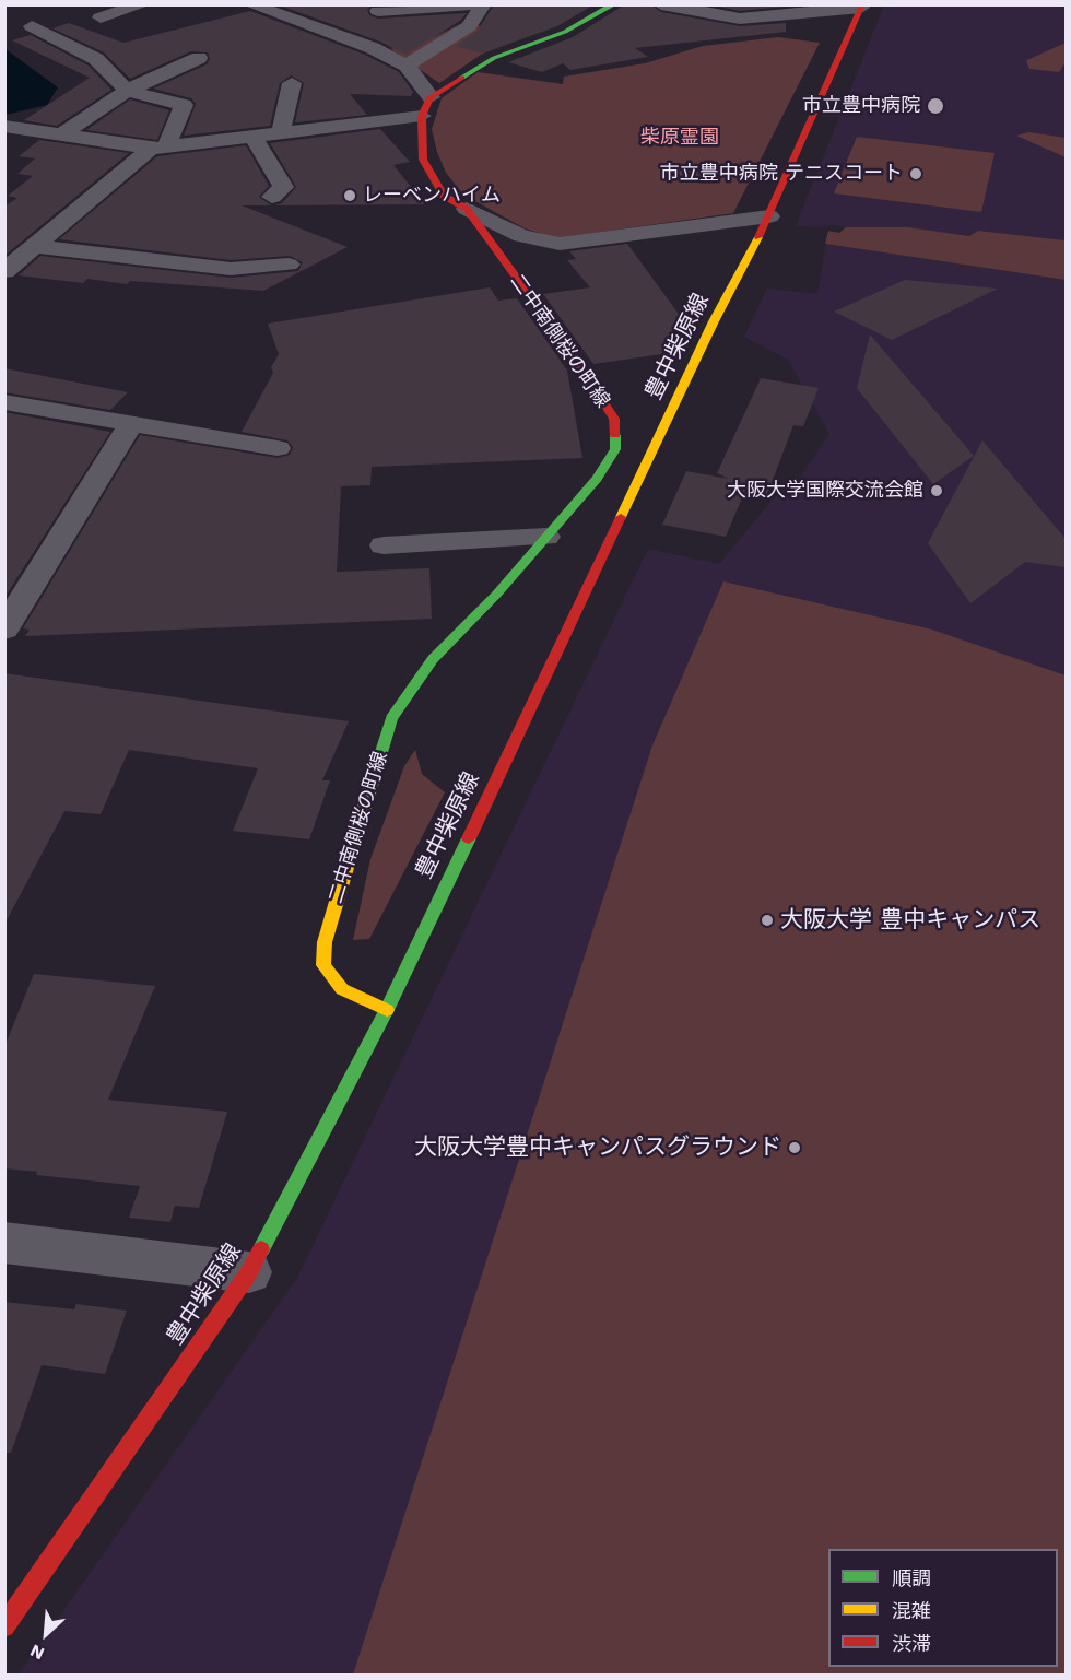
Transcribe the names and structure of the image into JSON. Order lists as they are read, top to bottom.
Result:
{
  "streets": {
    "street": ["二中南側桜の町線", "豊中柴原線"]
  },
  "crossings": [
    ["二中南側桜の町線", "豊中柴原線"]
  ],
  "parks": ["柴原霊園"],
  "places": [
    "市立豊中病院",
    "市立豊中病院 テニスコート",
    "レーベンハイム",
    "大阪大学国際交流会館",
    "大阪大学 豊中キャンパス",
    "大阪大学豊中キャンパスグラウンド"
  ],
  "legend": ["順調", "混雑", "渋滞"],
  "north": "bottom left"
}
